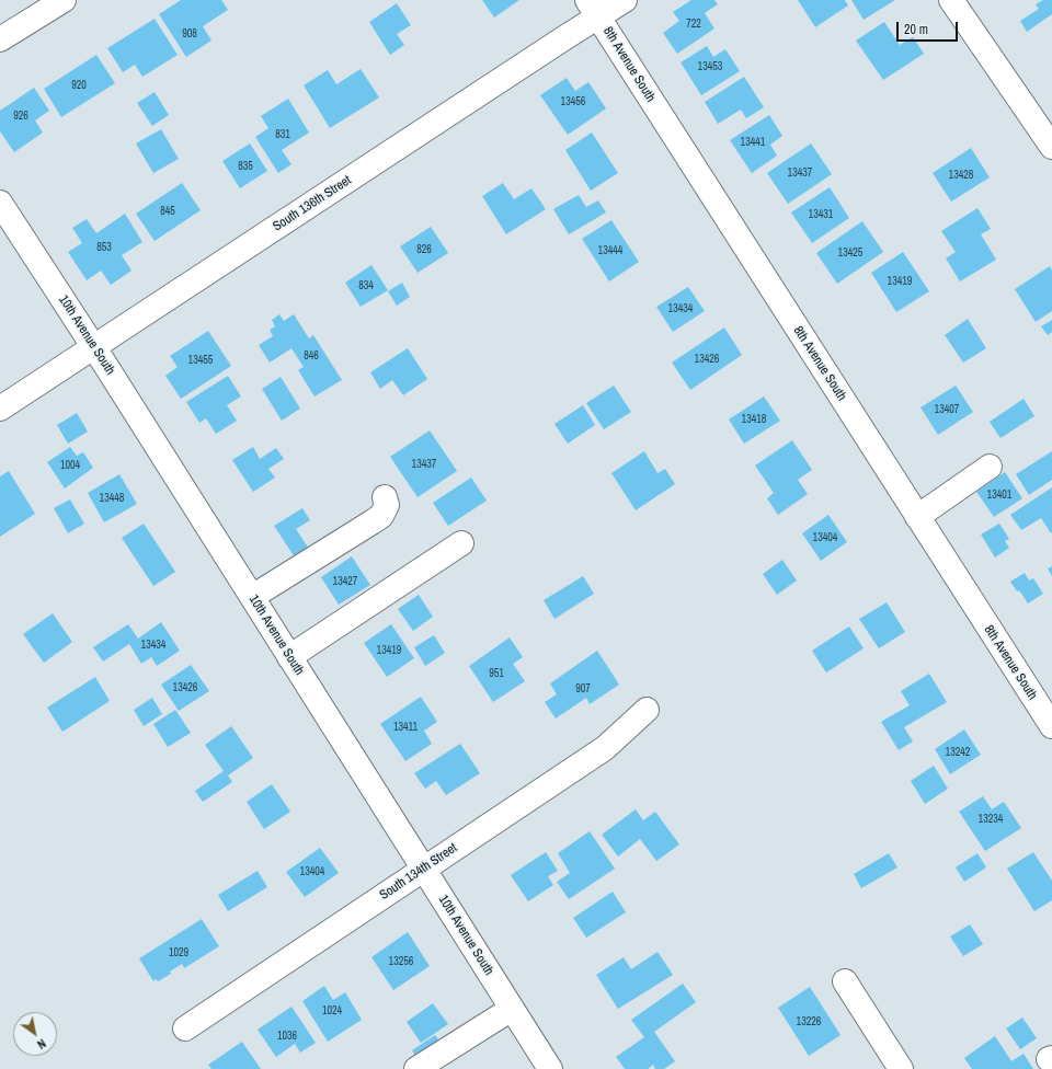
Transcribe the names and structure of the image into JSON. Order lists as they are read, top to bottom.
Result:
{
  "streets": {
    "street": [
      "8th Avenue South",
      "South 136th Street",
      "10th Avenue South",
      "South 134th Street"
    ]
  },
  "crossings": [
    ["8th Avenue South", "South 136th Street"],
    ["South 136th Street", "10th Avenue South"],
    ["10th Avenue South", "South 134th Street"]
  ],
  "house_numbers": [
    "722",
    "908",
    "13453",
    "920",
    "13456",
    "926",
    "831",
    "13441",
    "835",
    "13437",
    "13428",
    "845",
    "13431",
    "853",
    "826",
    "13444",
    "13425",
    "13419",
    "834",
    "13434",
    "846",
    "13426",
    "13455",
    "13407",
    "13418",
    "13437",
    "1004",
    "13401",
    "13448",
    "13404",
    "13427",
    "13434",
    "13419",
    "951",
    "13426",
    "907",
    "13411",
    "13242",
    "13234",
    "13404",
    "1029",
    "13256",
    "1024",
    "13226",
    "1036"
  ],
  "scale_bar": "20 m",
  "north": "bottom right"
}
